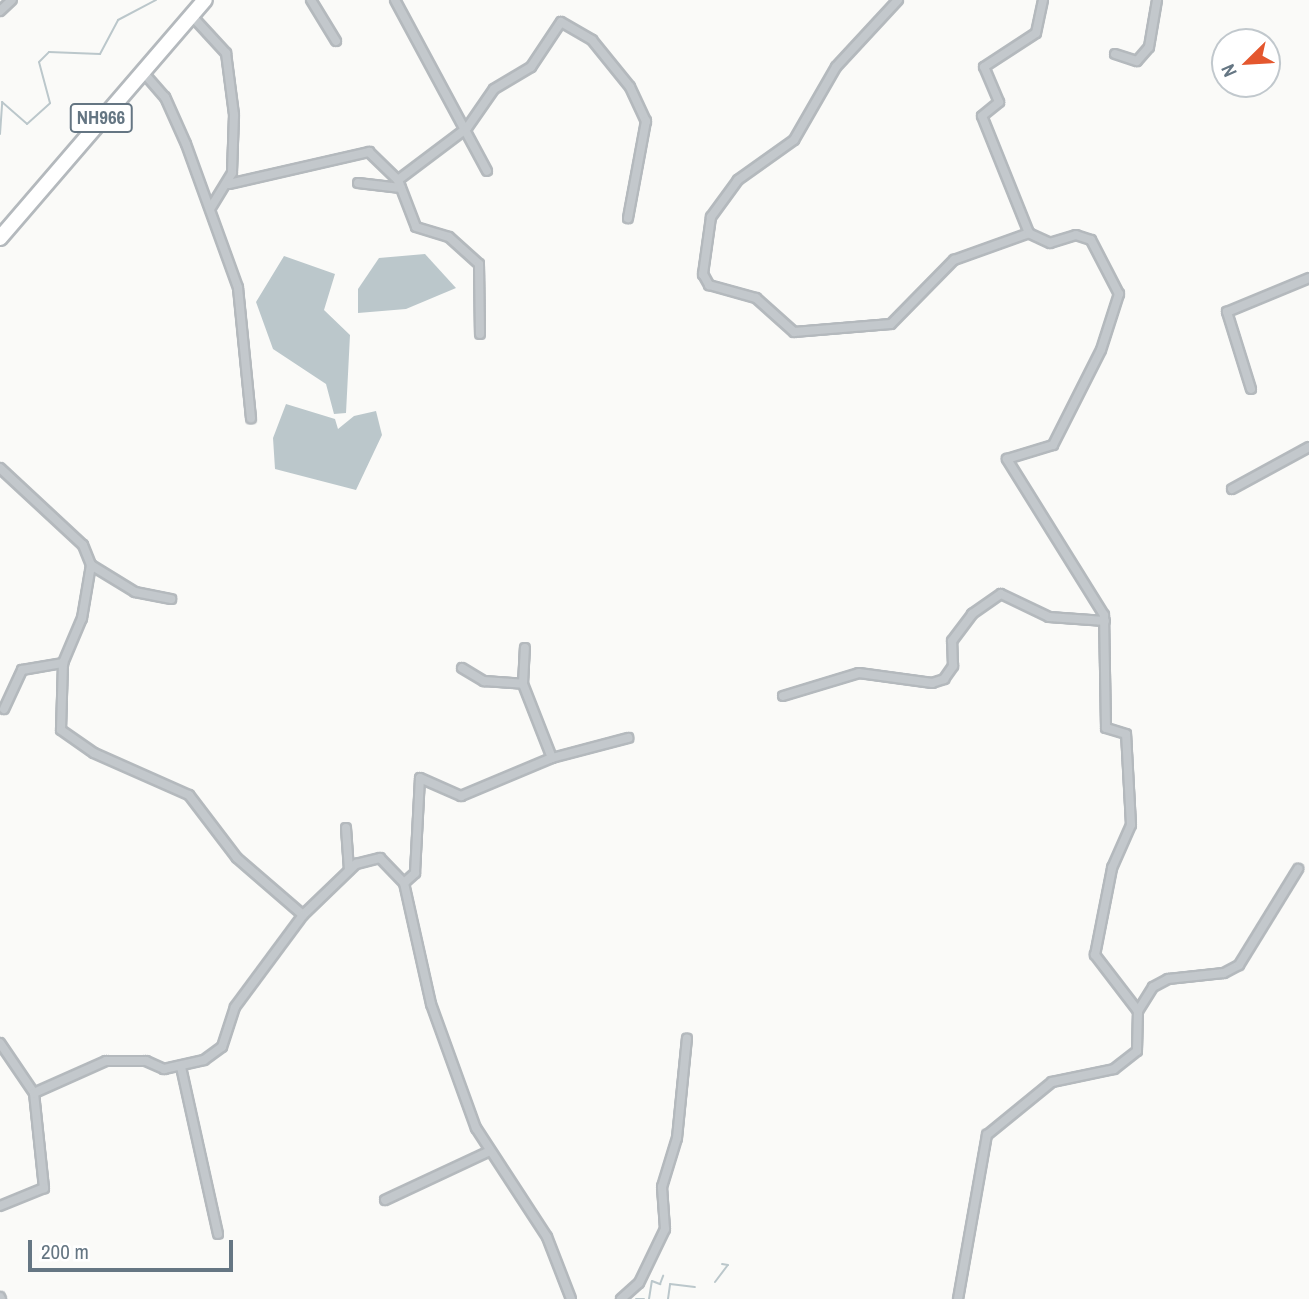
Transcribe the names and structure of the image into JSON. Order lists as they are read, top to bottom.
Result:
{
  "streets": {
    "highway": ["NH966"]
  },
  "scale_bar": "200 m",
  "north": "bottom left"
}
